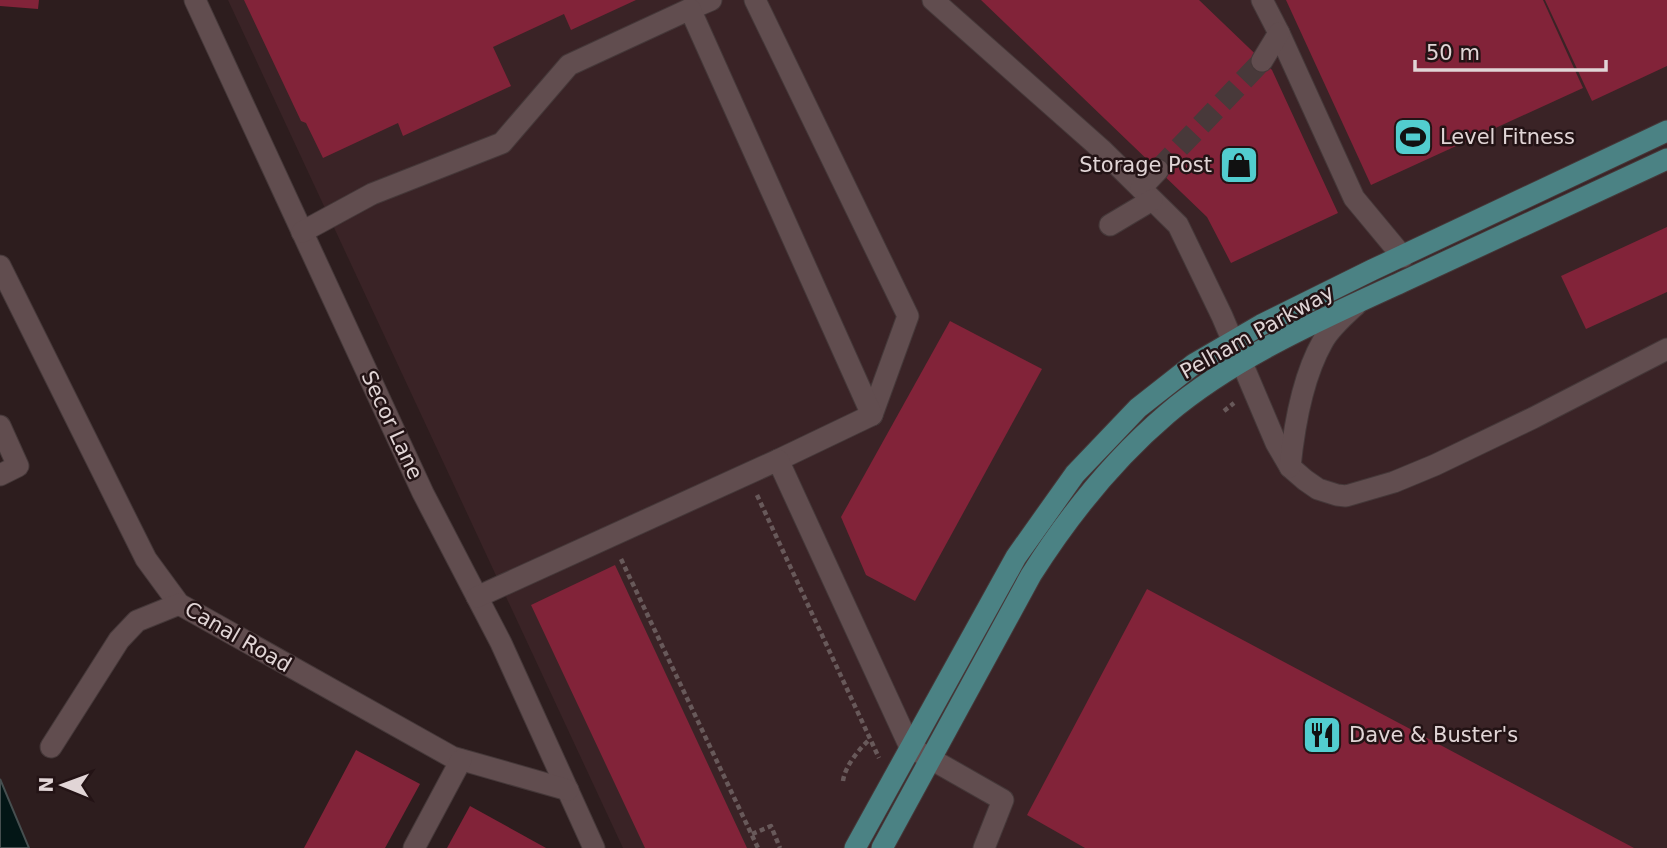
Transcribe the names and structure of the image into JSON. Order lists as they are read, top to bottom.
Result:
{
  "streets": {
    "main road": ["Pelham Parkway"],
    "street": ["Secor Lane", "Canal Road"]
  },
  "crossings": [
    ["Secor Lane", "Canal Road"]
  ],
  "places": {
    "sports": ["Level Fitness"],
    "shop": ["Storage Post"],
    "restaurant": ["Dave & Buster's"]
  },
  "scale_bar": "50 m",
  "north": "left"
}
